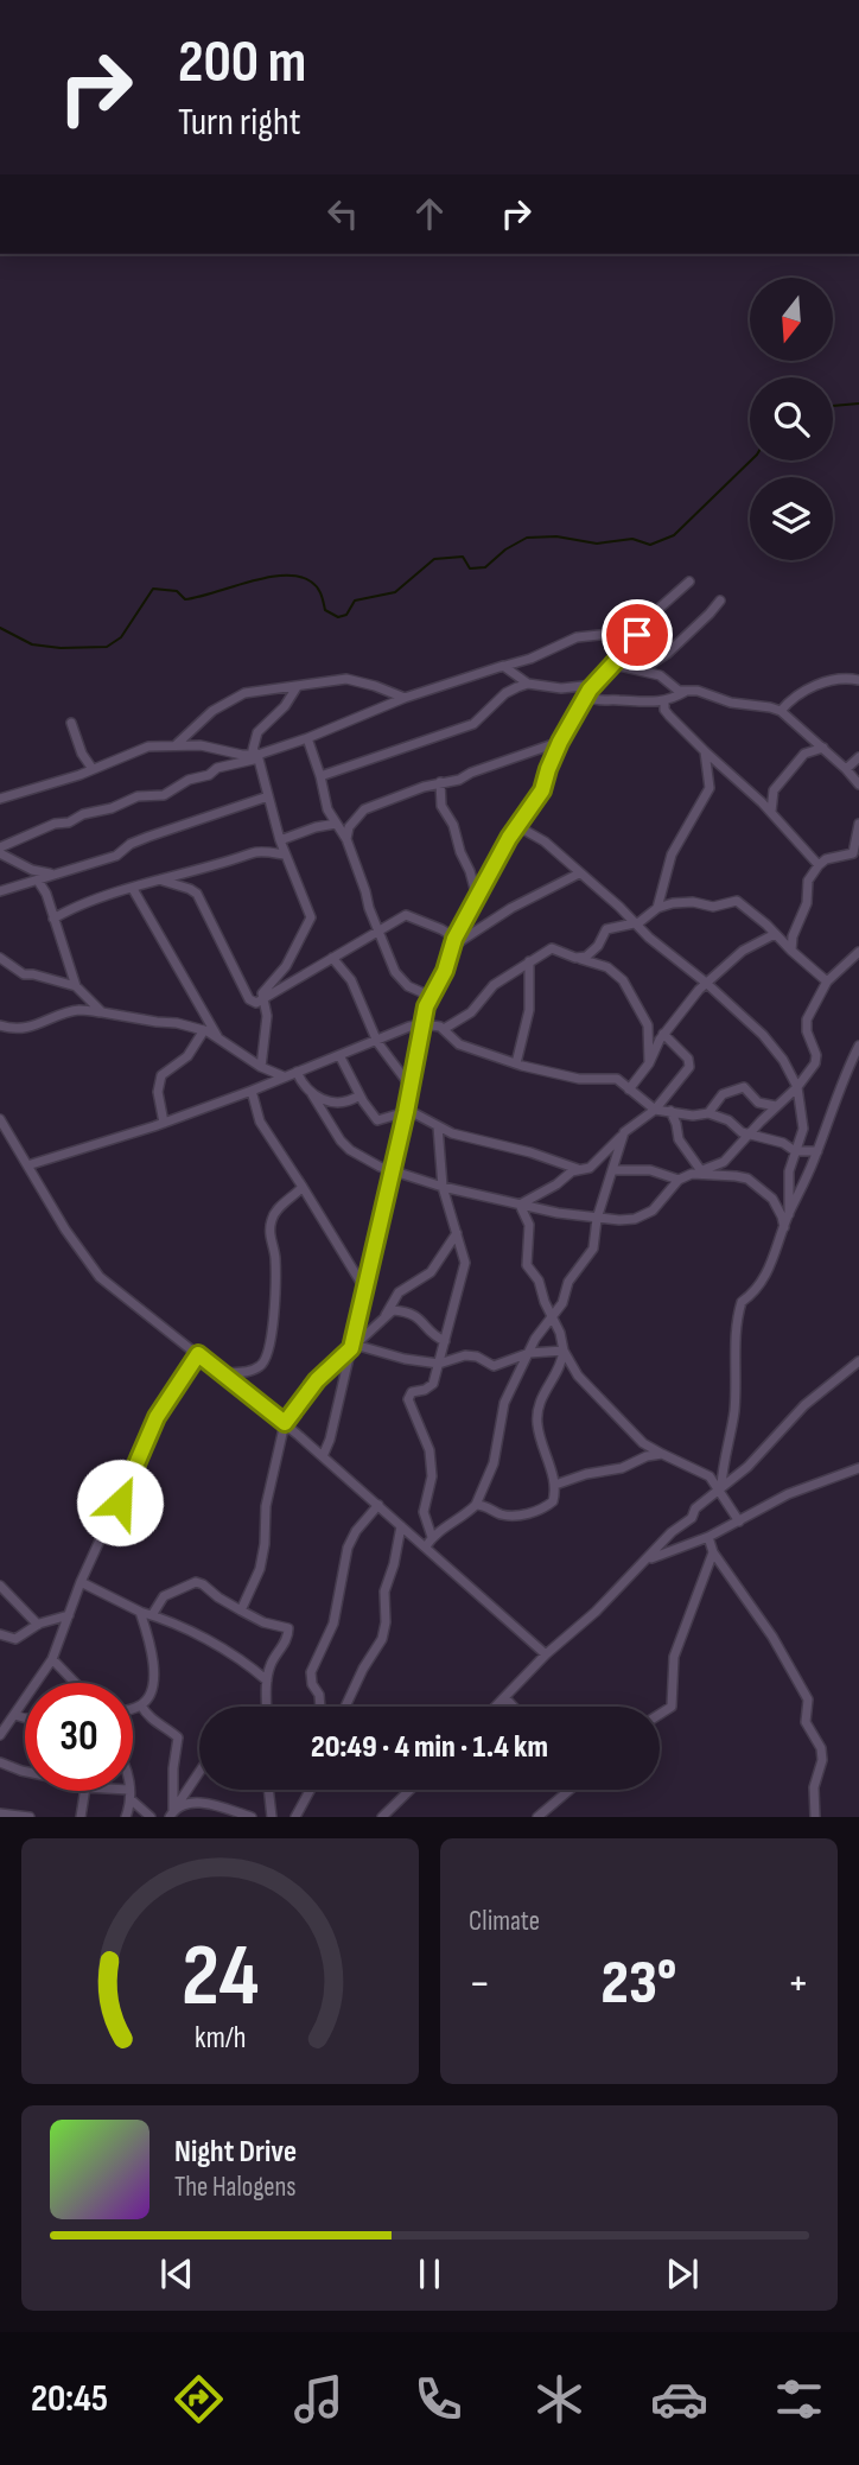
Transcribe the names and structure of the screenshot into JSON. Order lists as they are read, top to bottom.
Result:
{
  "north": "bottom",
  "page": {
    "turn": ["200 m", "Turn right"],
    "limit": "30",
    "trip": "20:49 · 4 min · 1.4 km",
    "tile": "Climate",
    "heat": ["−", "23°", "+"],
    "song": ["Night Drive", "The Halogens"],
    "tabs": "20:45",
    "gauge": ["24", "km/h"]
  }
}
